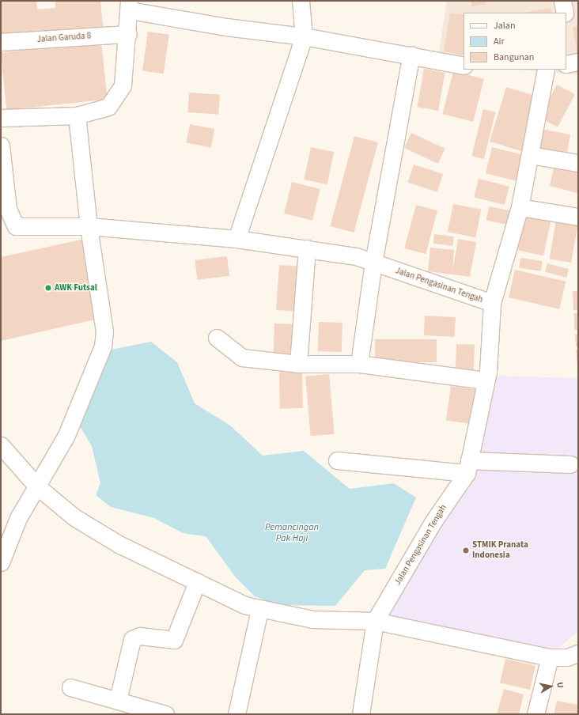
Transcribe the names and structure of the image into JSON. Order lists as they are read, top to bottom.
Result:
{
  "streets": {
    "street": ["Jalan Garuda 8", "Jalan Pengasinan Tengah"]
  },
  "water": ["Pemancingan Pak Haji"],
  "places": ["AWK Futsal", "STMIK Pranata Indonesia"],
  "legend": ["Jalan", "Air", "Bangunan"],
  "north": "right"
}
